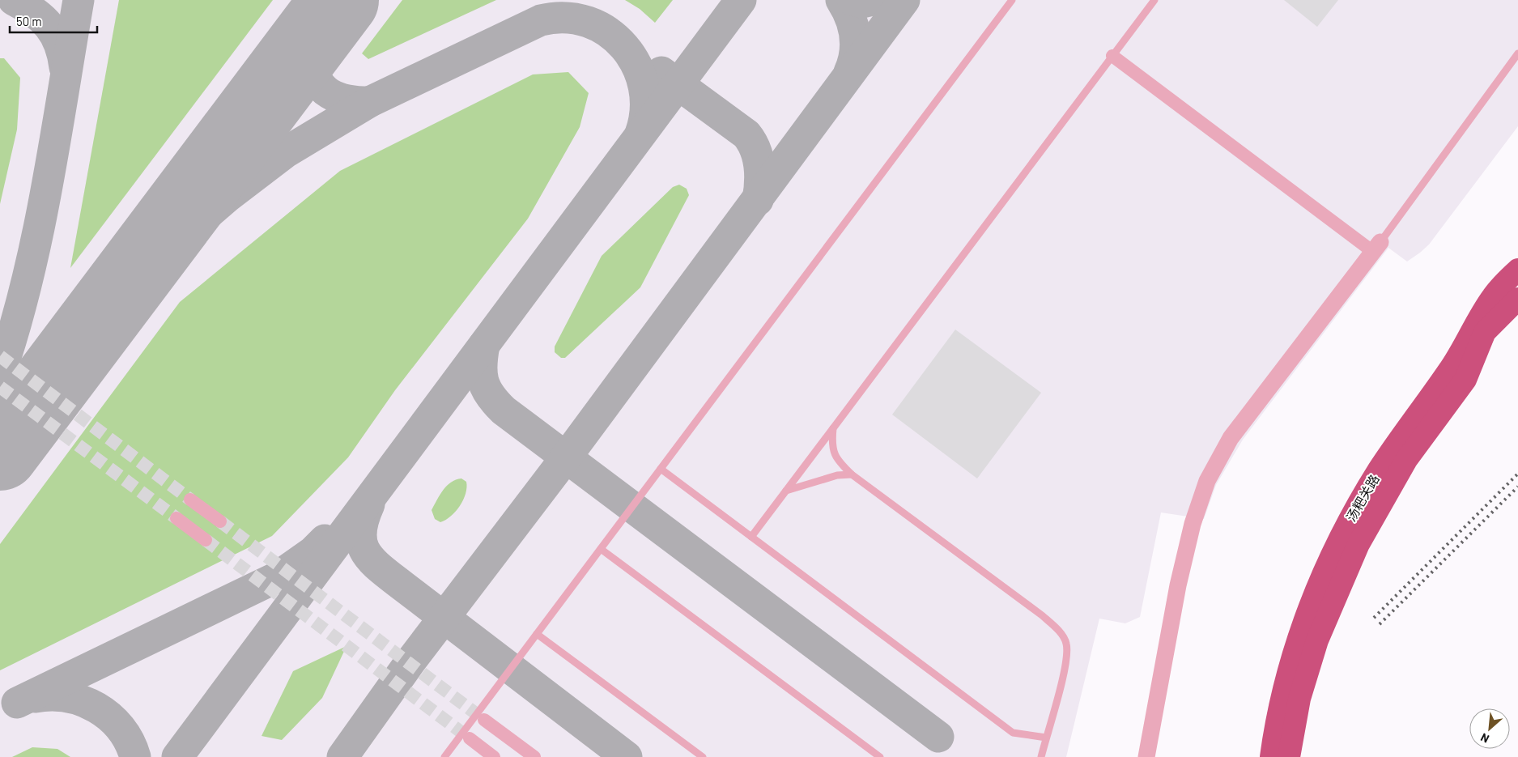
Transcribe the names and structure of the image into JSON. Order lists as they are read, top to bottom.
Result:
{
  "streets": {
    "highway": ["汤粑关路"]
  },
  "scale_bar": "50 m",
  "north": "bottom left"
}
